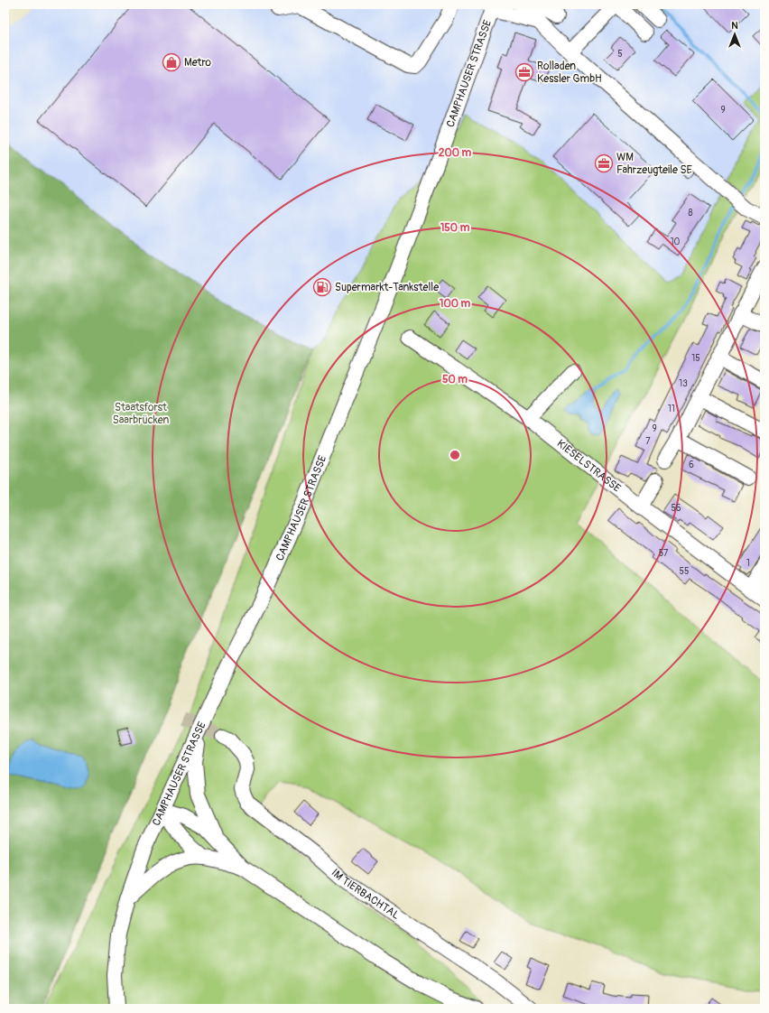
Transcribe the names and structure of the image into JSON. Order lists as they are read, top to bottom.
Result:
{
  "streets": {
    "street": ["CAMPHAUSER STRASSE", "KIESELSTRASSE", "IM TIERBACHTAL"]
  },
  "parks": ["Staatsforst Saarbrücken"],
  "places": {
    "shop": ["Metro"],
    "office": ["Rolladen Kessler GmbH", "WM Fahrzeugteile SE"],
    "fuel station": ["Supermarkt-Tankstelle"]
  },
  "house_numbers": [
    "5",
    "9",
    "8",
    "10",
    "15",
    "13",
    "11",
    "9",
    "7",
    "6",
    "56",
    "57",
    "1",
    "55"
  ],
  "north": "top",
  "rings": [
    "200 m",
    "150 m",
    "100 m",
    "50 m"
  ]
}
